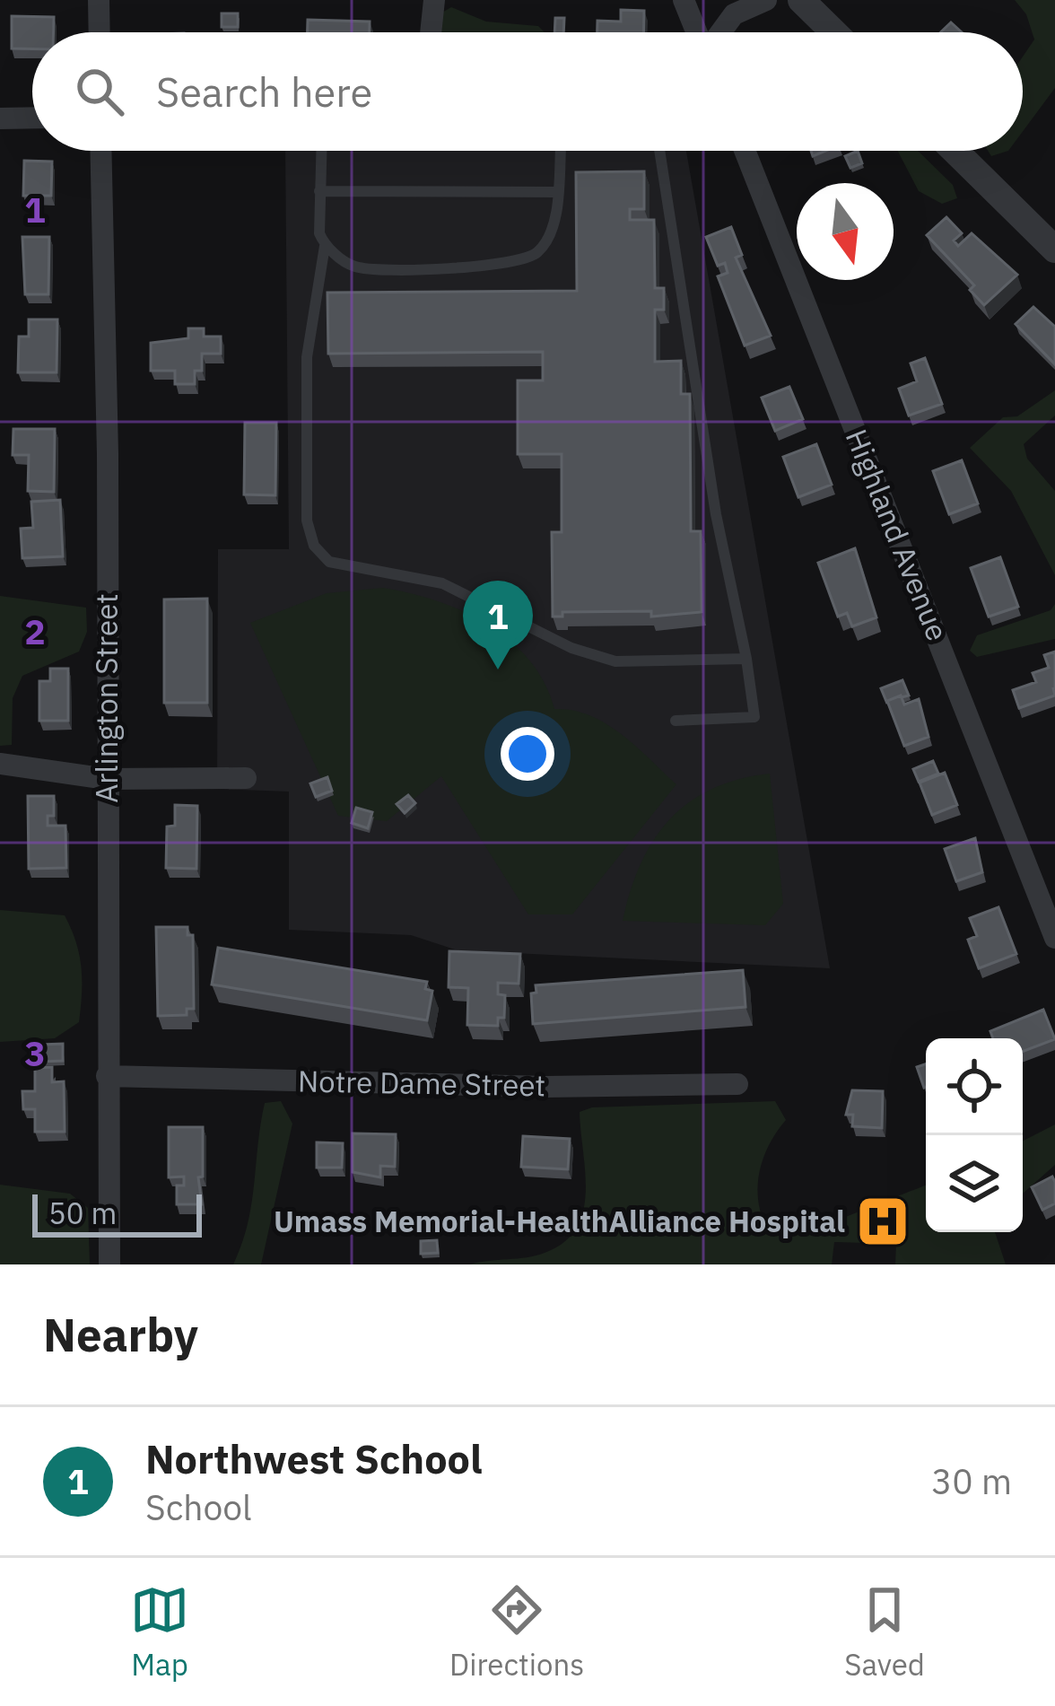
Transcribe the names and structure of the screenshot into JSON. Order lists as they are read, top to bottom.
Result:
{
  "streets": {
    "street": ["Highland Avenue", "Arlington Street", "Notre Dame Street"]
  },
  "crossings": [
    ["Arlington Street", "Notre Dame Street"]
  ],
  "places": {
    "hospital": ["Umass Memorial-HealthAlliance Hospital"]
  },
  "scale_bar": "50 m",
  "north": "bottom",
  "page": {
    "search": "Search here",
    "pins": "1",
    "scale": "50 m",
    "heading": "Nearby",
    "list": [
      {
        "mark": "1",
        "name": "Northwest School",
        "note": "School",
        "value": "30 m"
      }
    ],
    "nav": ["Map", "Directions", "Saved"]
  },
  "grid": {
    "rows": ["1", "2", "3"]
  }
}
